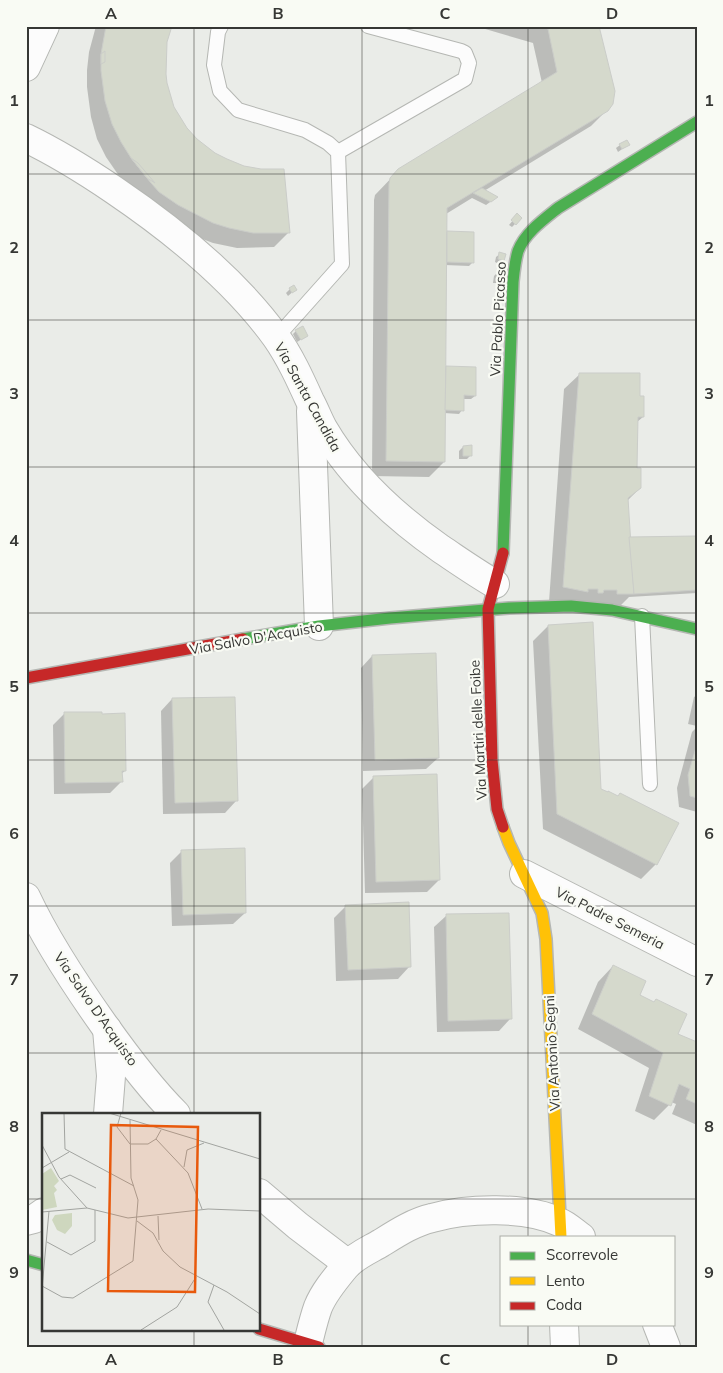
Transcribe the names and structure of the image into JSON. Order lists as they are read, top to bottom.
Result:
{
  "streets": {
    "street": [
      "Via Pablo Picasso",
      "Via Santa Candida",
      "Via Salvo D'Acquisto",
      "Via Martiri delle Foibe",
      "Via Padre Semeria",
      "Via Antonio Segni"
    ]
  },
  "crossings": [
    ["Via Pablo Picasso", "Via Santa Candida"],
    ["Via Pablo Picasso", "Via Salvo D'Acquisto"],
    ["Via Pablo Picasso", "Via Martiri delle Foibe"],
    ["Via Santa Candida", "Via Salvo D'Acquisto"],
    ["Via Santa Candida", "Via Martiri delle Foibe"],
    ["Via Salvo D'Acquisto", "Via Martiri delle Foibe"],
    ["Via Martiri delle Foibe", "Via Padre Semeria"],
    ["Via Martiri delle Foibe", "Via Antonio Segni"],
    ["Via Padre Semeria", "Via Antonio Segni"]
  ],
  "legend": ["Scorrevole", "Lento", "Coda"],
  "grid": {
    "columns": [
      "A",
      "B",
      "C",
      "D"
    ],
    "rows": [
      "1",
      "2",
      "3",
      "4",
      "5",
      "6",
      "7",
      "8",
      "9"
    ]
  }
}
